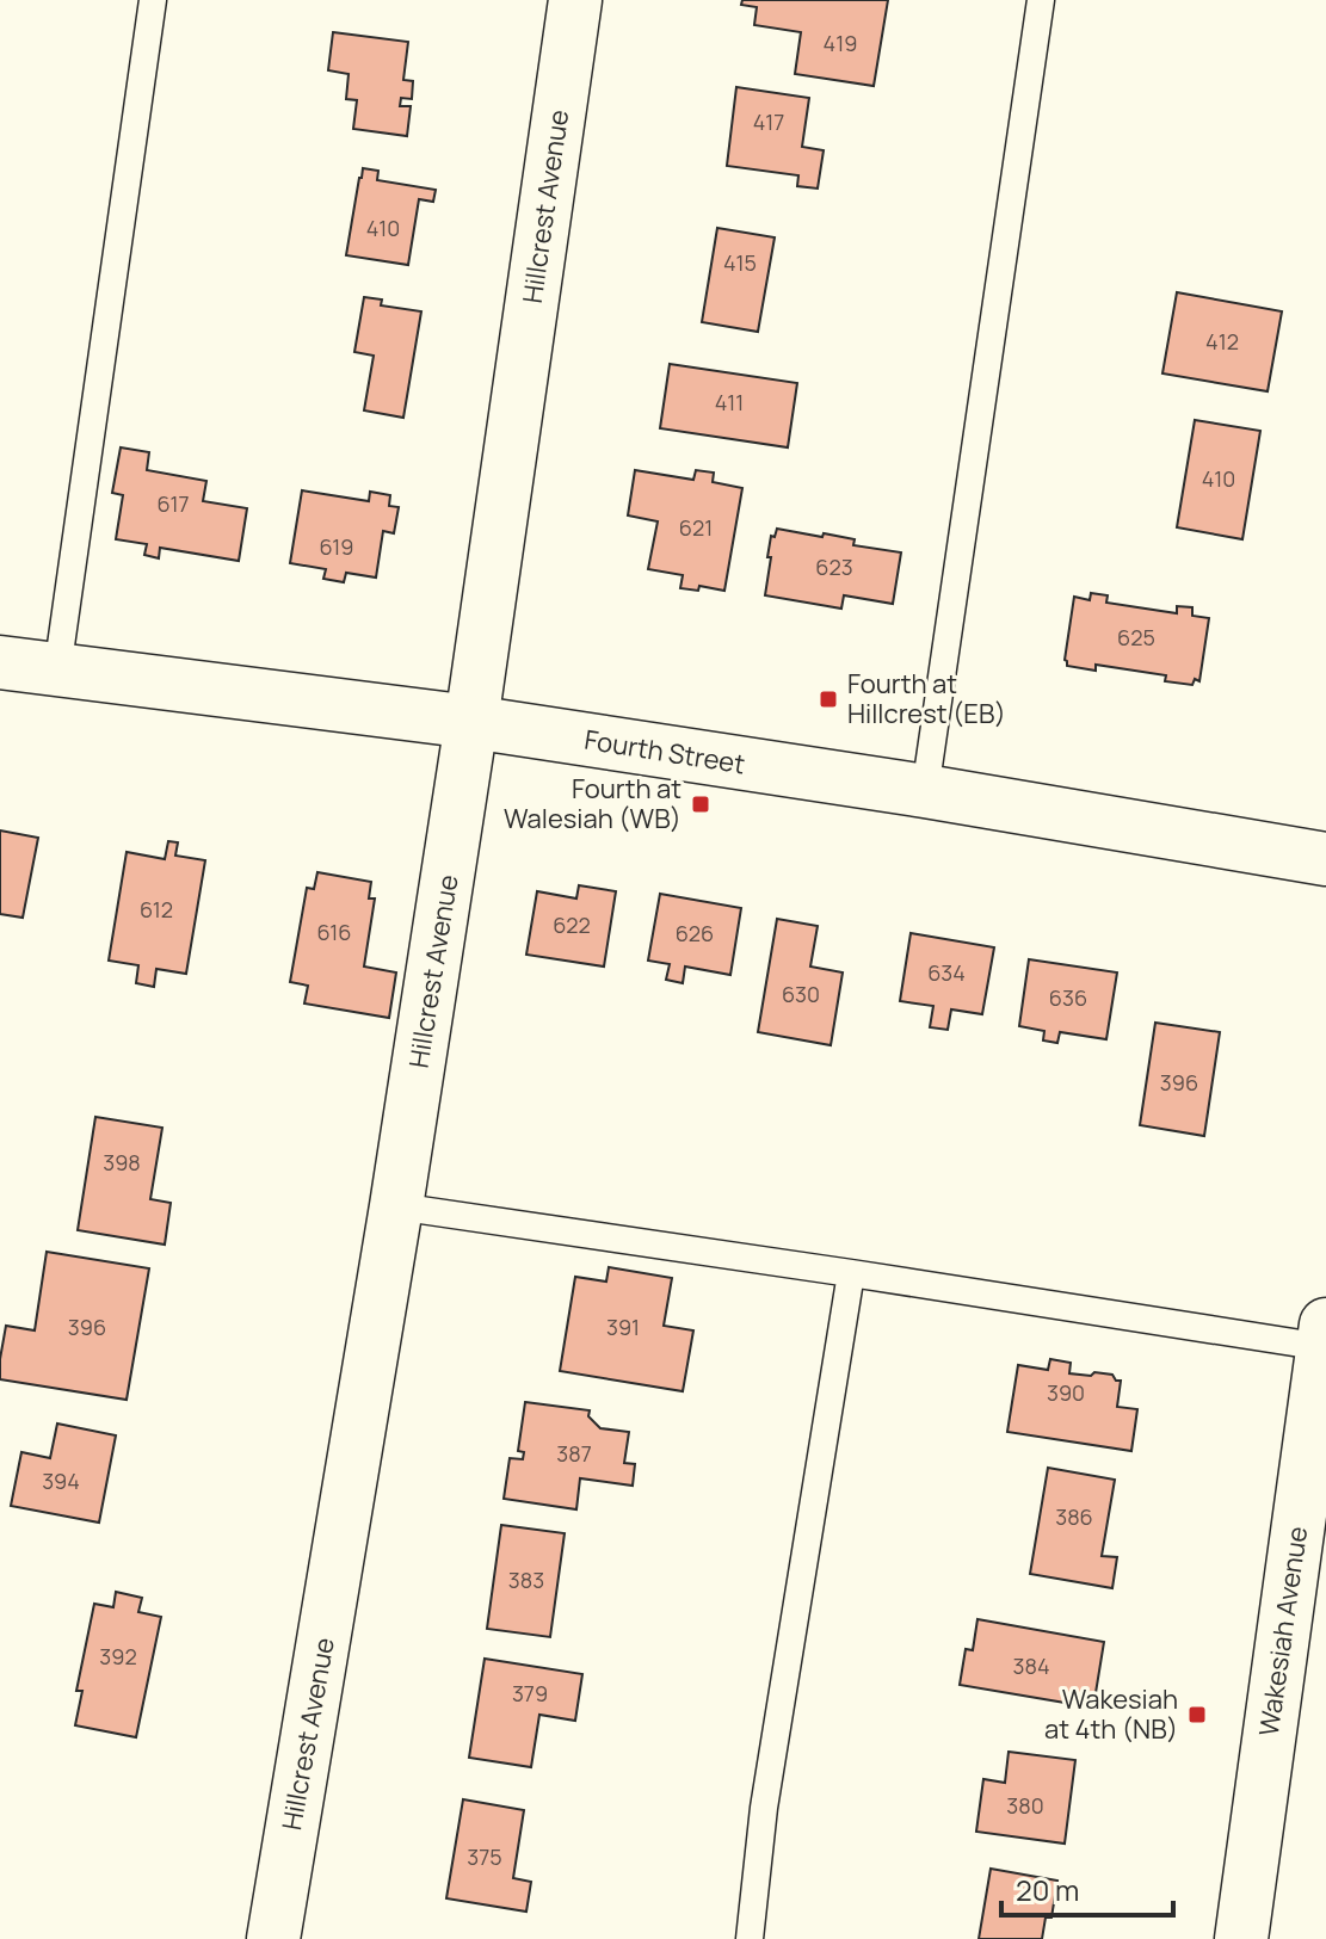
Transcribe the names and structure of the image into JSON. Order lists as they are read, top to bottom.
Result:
{
  "streets": {
    "street": ["Hillcrest Avenue", "Fourth Street", "Wakesiah Avenue"]
  },
  "crossings": [
    ["Hillcrest Avenue", "Fourth Street"]
  ],
  "places": {
    "transit": ["Fourth at Hillcrest (EB)", "Fourth at Walesiah (WB)", "Wakesiah at 4th (NB)"]
  },
  "house_numbers": [
    "419",
    "417",
    "410",
    "415",
    "412",
    "411",
    "410",
    "617",
    "621",
    "619",
    "623",
    "625",
    "612",
    "622",
    "616",
    "626",
    "634",
    "630",
    "636",
    "396",
    "398",
    "396",
    "391",
    "390",
    "387",
    "394",
    "386",
    "383",
    "392",
    "384",
    "379",
    "380",
    "375"
  ],
  "scale_bar": "20 m"
}
